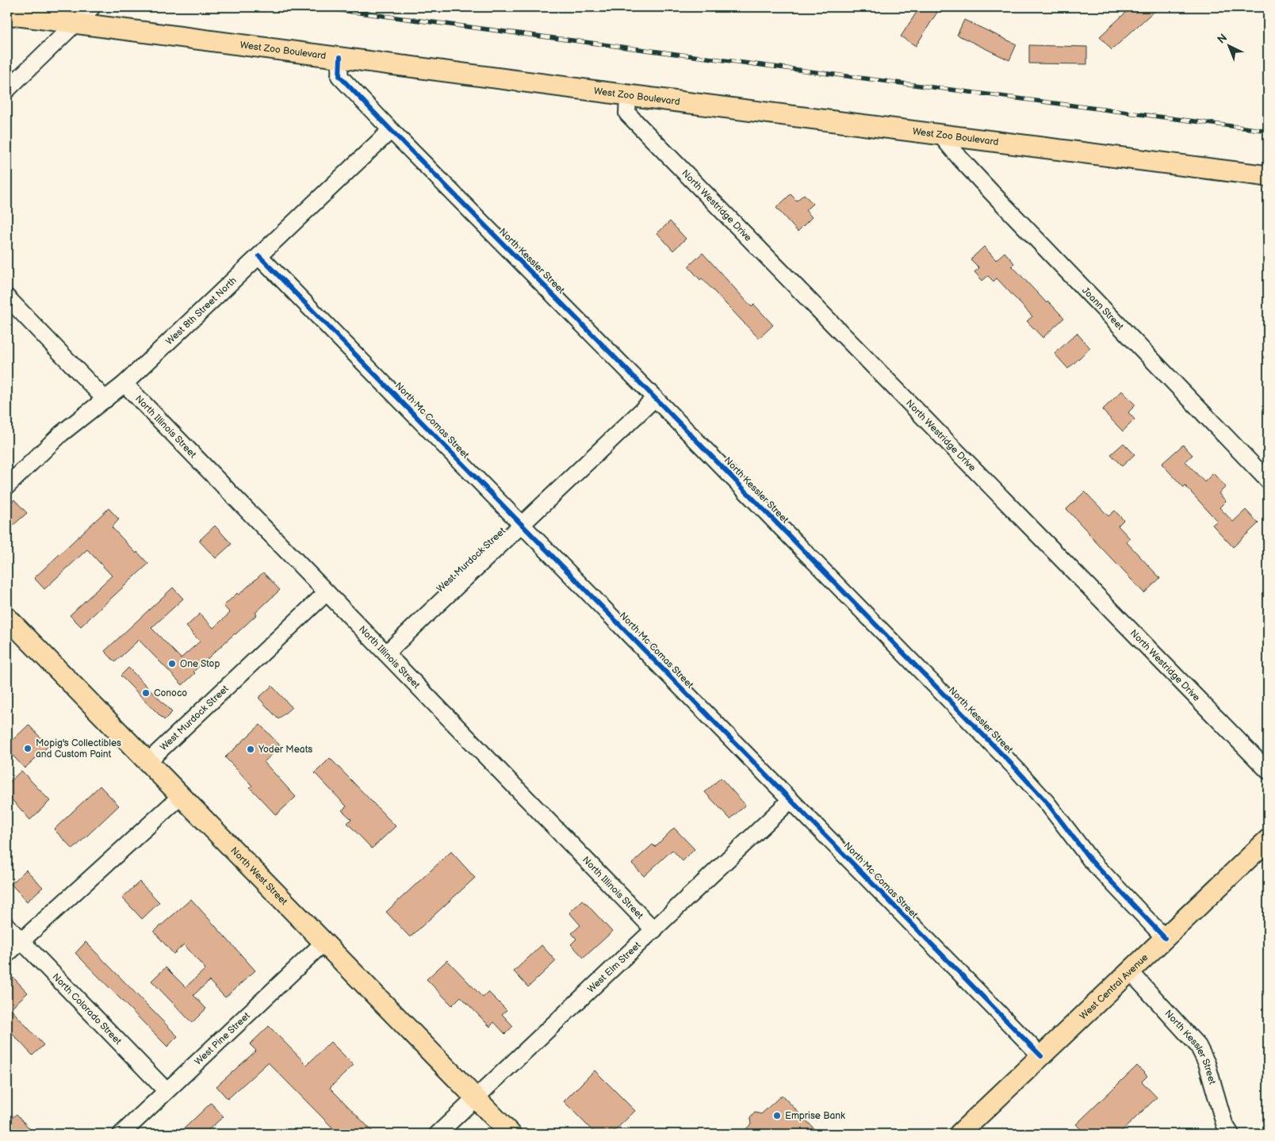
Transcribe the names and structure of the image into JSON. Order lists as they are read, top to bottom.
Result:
{
  "streets": {
    "main road": ["West Zoo Boulevard", "North West Street", "West Central Avenue"],
    "street": [
      "North Westridge Drive",
      "North Kessler Street",
      "Joann Street",
      "West 8th Street North",
      "North Mc Comas Street",
      "North Illinois Street",
      "West Murdock Street",
      "West Elm Street",
      "North Colorado Street",
      "West Pine Street"
    ]
  },
  "crossings": [
    ["West Zoo Boulevard", "North Westridge Drive"],
    ["West Zoo Boulevard", "North Kessler Street"],
    ["West Zoo Boulevard", "Joann Street"],
    ["North Kessler Street", "West 8th Street North"],
    ["North Kessler Street", "West Murdock Street"],
    ["North Kessler Street", "West Central Avenue"],
    ["West 8th Street North", "North Mc Comas Street"],
    ["West 8th Street North", "North Illinois Street"],
    ["North Mc Comas Street", "West Murdock Street"],
    ["North Mc Comas Street", "West Elm Street"],
    ["North Mc Comas Street", "West Central Avenue"],
    ["North Illinois Street", "West Murdock Street"],
    ["North Illinois Street", "West Elm Street"],
    ["West Murdock Street", "North West Street"],
    ["North West Street", "West Elm Street"],
    ["North West Street", "West Pine Street"],
    ["North Colorado Street", "West Pine Street"]
  ],
  "places": [
    "One Stop",
    "Conoco",
    "Mopig's Collectibles and Custom Paint",
    "Yoder Meats",
    "Emprise Bank"
  ],
  "north": "top left"
}
